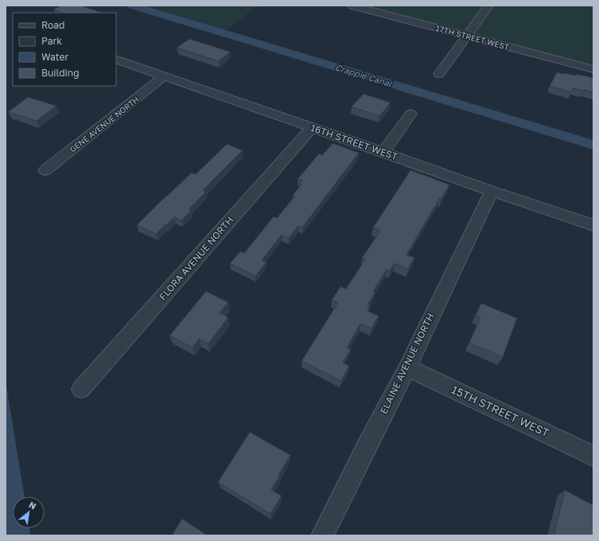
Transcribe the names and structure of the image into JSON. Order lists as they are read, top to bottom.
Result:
{
  "streets": {
    "street": [
      "17TH STREET WEST",
      "GENE AVENUE NORTH",
      "16TH STREET WEST",
      "FLORA AVENUE NORTH",
      "ELAINE AVENUE NORTH",
      "15TH STREET WEST"
    ]
  },
  "crossings": [
    ["GENE AVENUE NORTH", "16TH STREET WEST"],
    ["16TH STREET WEST", "FLORA AVENUE NORTH"],
    ["16TH STREET WEST", "ELAINE AVENUE NORTH"],
    ["ELAINE AVENUE NORTH", "15TH STREET WEST"]
  ],
  "water": ["Crappie Canal"],
  "legend": [
    "Road",
    "Park",
    "Water",
    "Building"
  ],
  "north": "top right"
}
